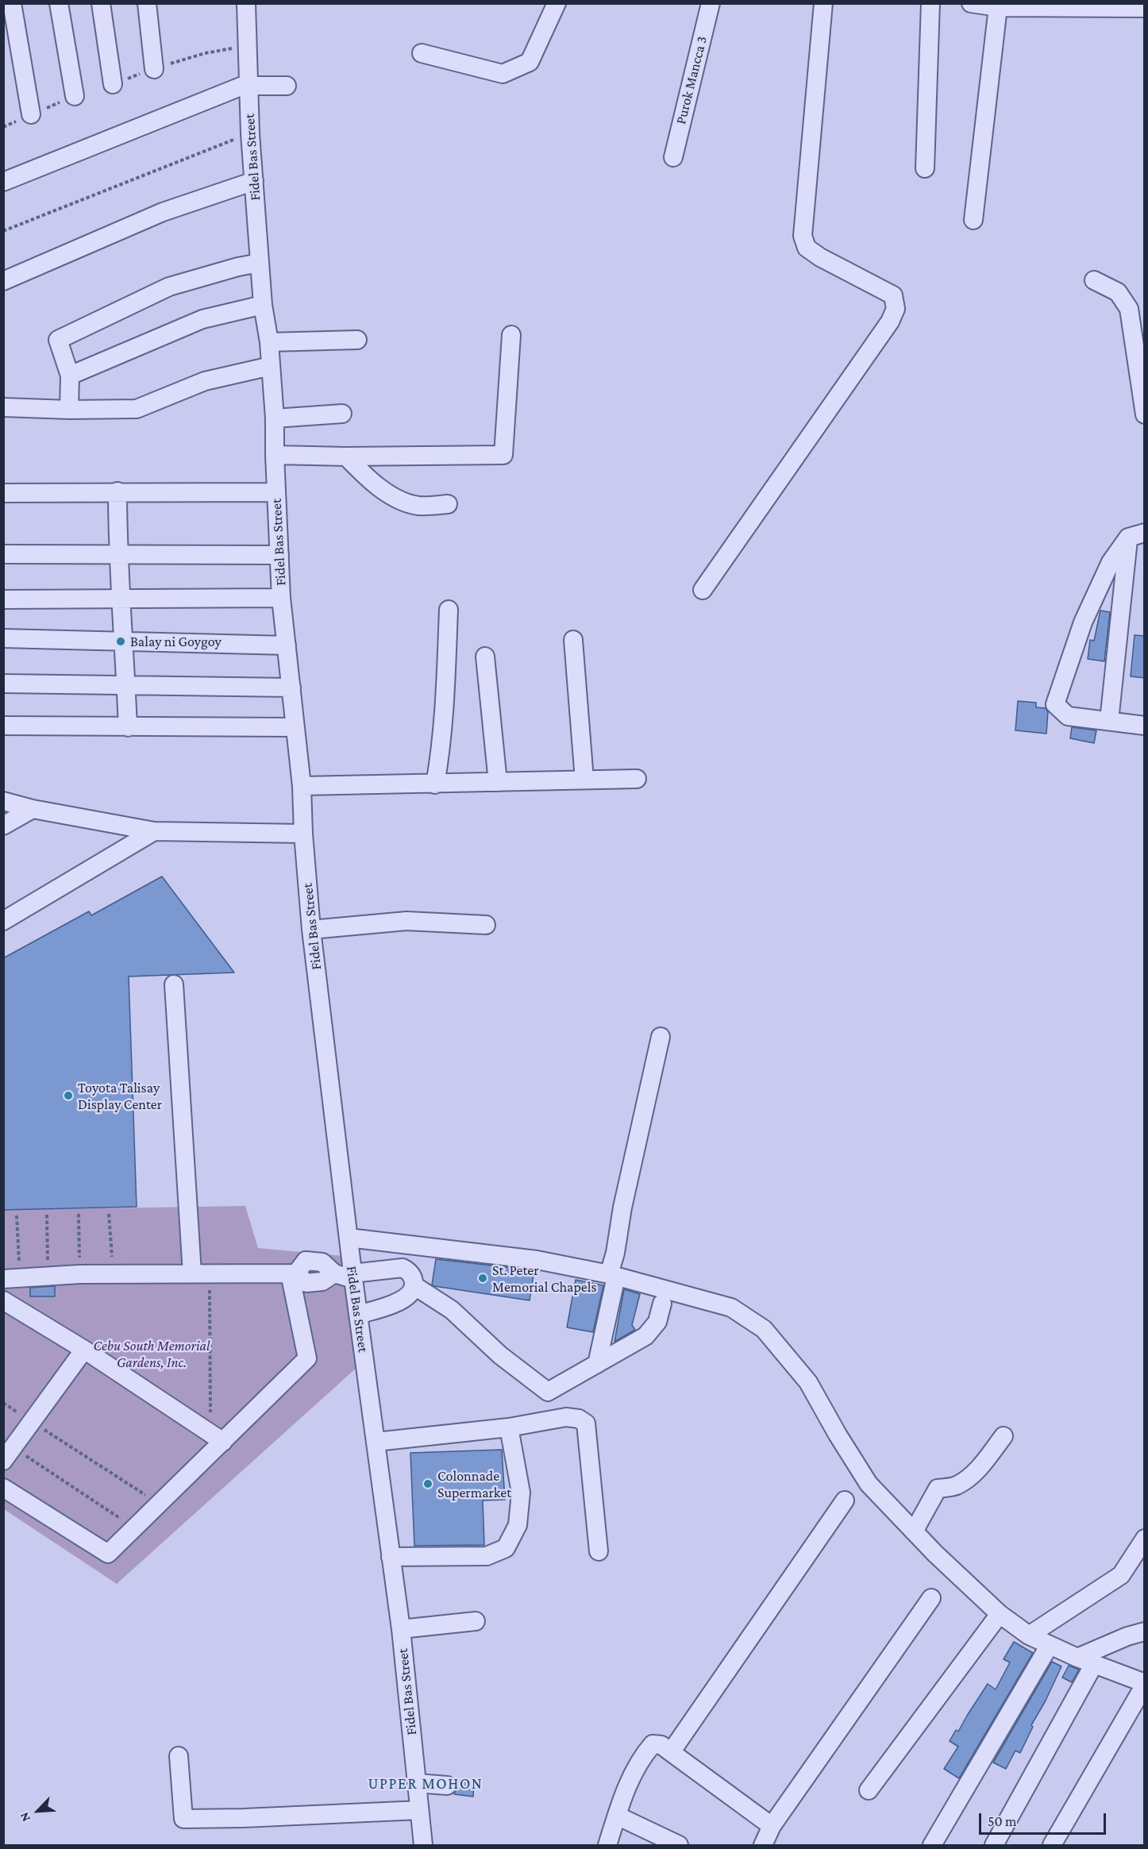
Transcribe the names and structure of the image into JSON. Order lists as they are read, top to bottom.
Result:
{
  "streets": {
    "street": ["Purok Mancca 3", "Fidel Bas Street"]
  },
  "districts": ["UPPER MOHON"],
  "parks": ["Cebu South Memorial Gardens, Inc."],
  "places": [
    "Balay ni Goygoy",
    "Toyota Talisay Display Center",
    "St. Peter Memorial Chapels",
    "Colonnade Supermarket"
  ],
  "scale_bar": "50 m",
  "north": "bottom left"
}
